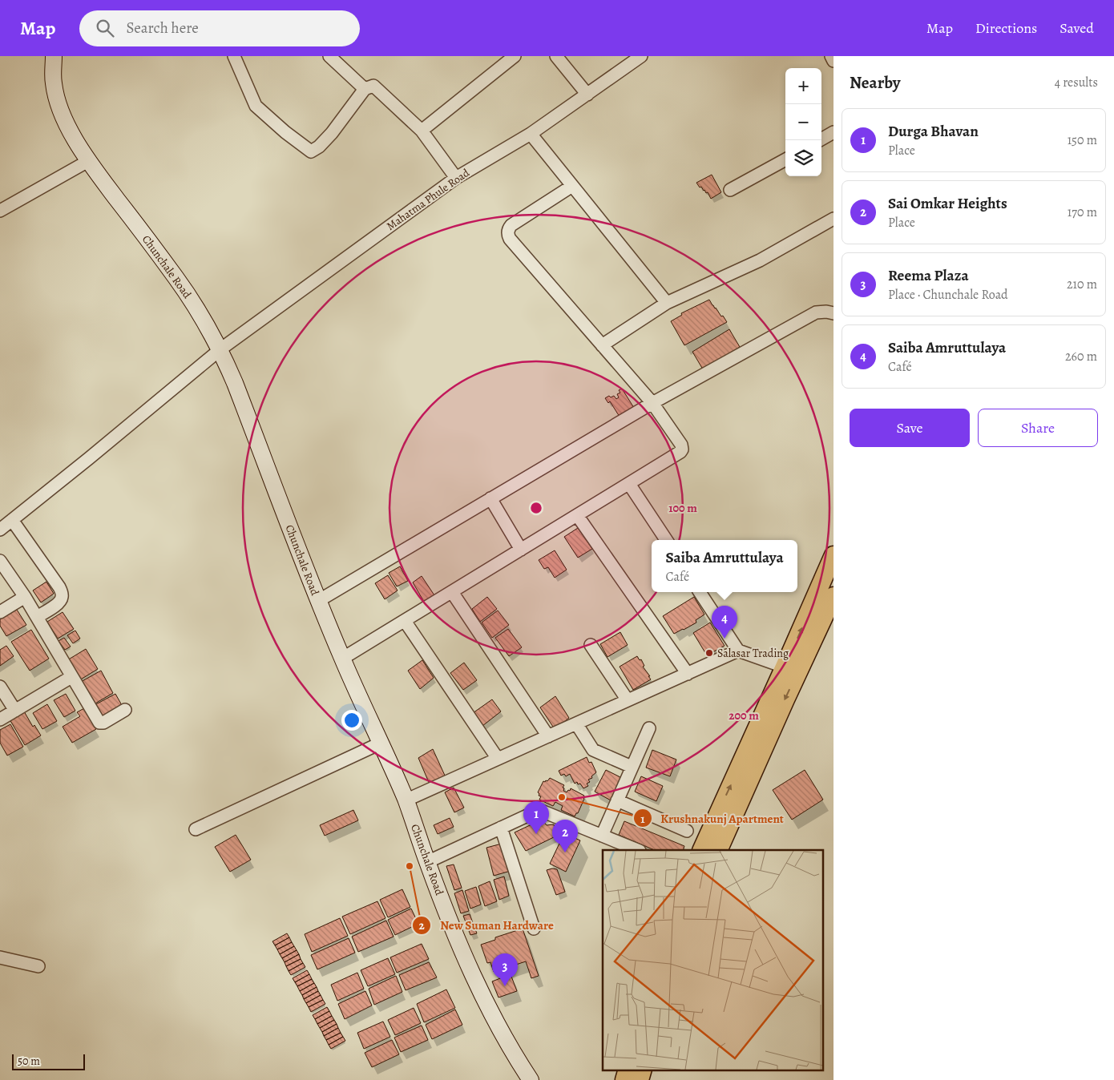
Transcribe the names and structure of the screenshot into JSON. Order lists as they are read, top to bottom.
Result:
{
  "streets": {
    "street": ["Mahatma Phule Road", "Chunchale Road"]
  },
  "crossings": [
    ["Mahatma Phule Road", "Chunchale Road"]
  ],
  "places": ["Salasar Trading", "Krushnakunj Apartment", "New Suman Hardware"],
  "scale_bar": "50 m",
  "page": {
    "header": "Map",
    "search": "Search here",
    "nav": ["Map", "Directions", "Saved"],
    "heading": ["Nearby", "4 results"],
    "map_buttons": ["+", "−"],
    "list": [
      {
        "mark": "1",
        "name": "Durga Bhavan",
        "note": "Place",
        "value": "150 m"
      },
      {
        "mark": "2",
        "name": "Sai Omkar Heights",
        "note": "Place",
        "value": "170 m"
      },
      {
        "mark": "3",
        "name": "Reema Plaza",
        "note": "Place · Chunchale Road",
        "value": "210 m"
      },
      {
        "mark": "4",
        "name": "Saiba Amruttulaya",
        "note": "Café",
        "value": "260 m"
      }
    ],
    "buttons": ["Save", "Share"],
    "popup": ["Saiba Amruttulaya", "Café"],
    "pins": [
      "4",
      "1",
      "2",
      "3"
    ],
    "scale": "50 m"
  },
  "rings": ["100 m", "200 m"]
}
